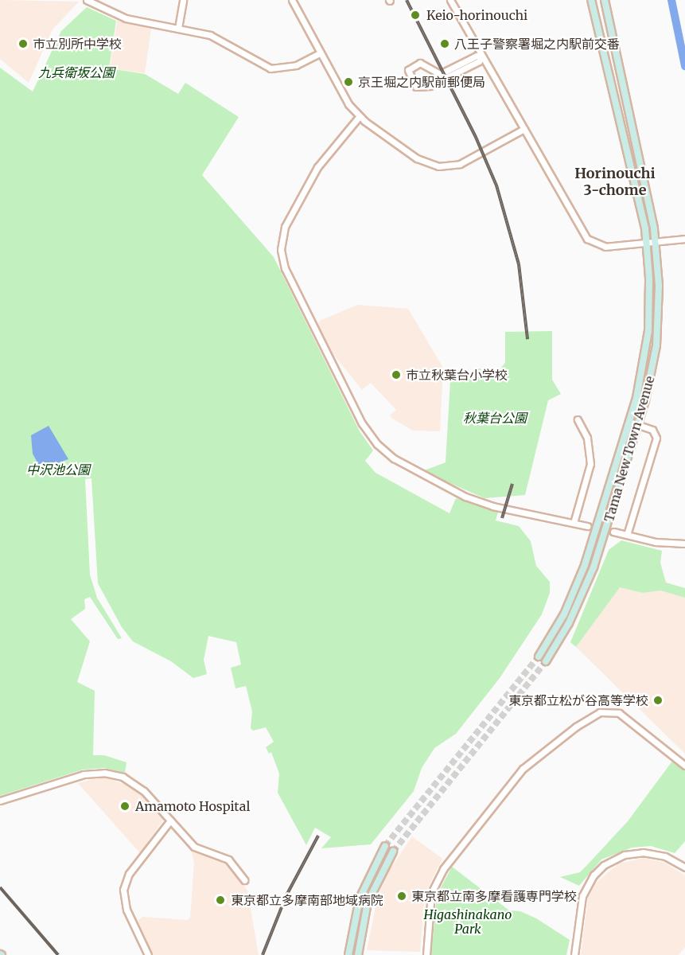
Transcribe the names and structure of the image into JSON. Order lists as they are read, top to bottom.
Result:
{
  "streets": {
    "main road": ["Tama New Town Avenue"]
  },
  "districts": ["Horinouchi 3-chome"],
  "parks": [
    "九兵衛坂公園",
    "秋葉台公園",
    "中沢池公園",
    "Higashinakano Park"
  ],
  "places": [
    "Keio-horinouchi",
    "市立別所中学校",
    "八王子警察署堀之内駅前交番",
    "京王堀之内駅前郵便局",
    "市立秋葉台小学校",
    "東京都立松が谷高等学校",
    "Amamoto Hospital",
    "東京都立南多摩看護専門学校",
    "東京都立多摩南部地域病院"
  ]
}
